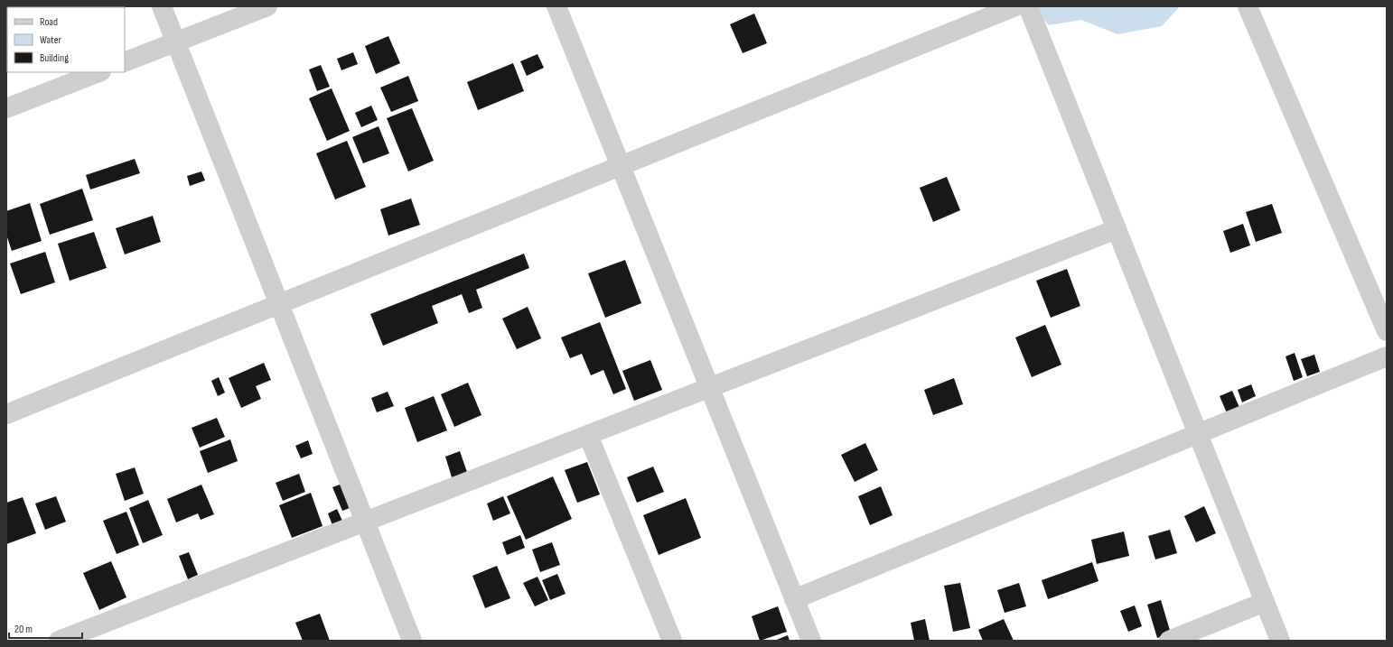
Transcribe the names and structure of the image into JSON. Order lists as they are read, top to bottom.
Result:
{
  "legend": ["Road", "Water", "Building"],
  "scale_bar": "20 m"
}
